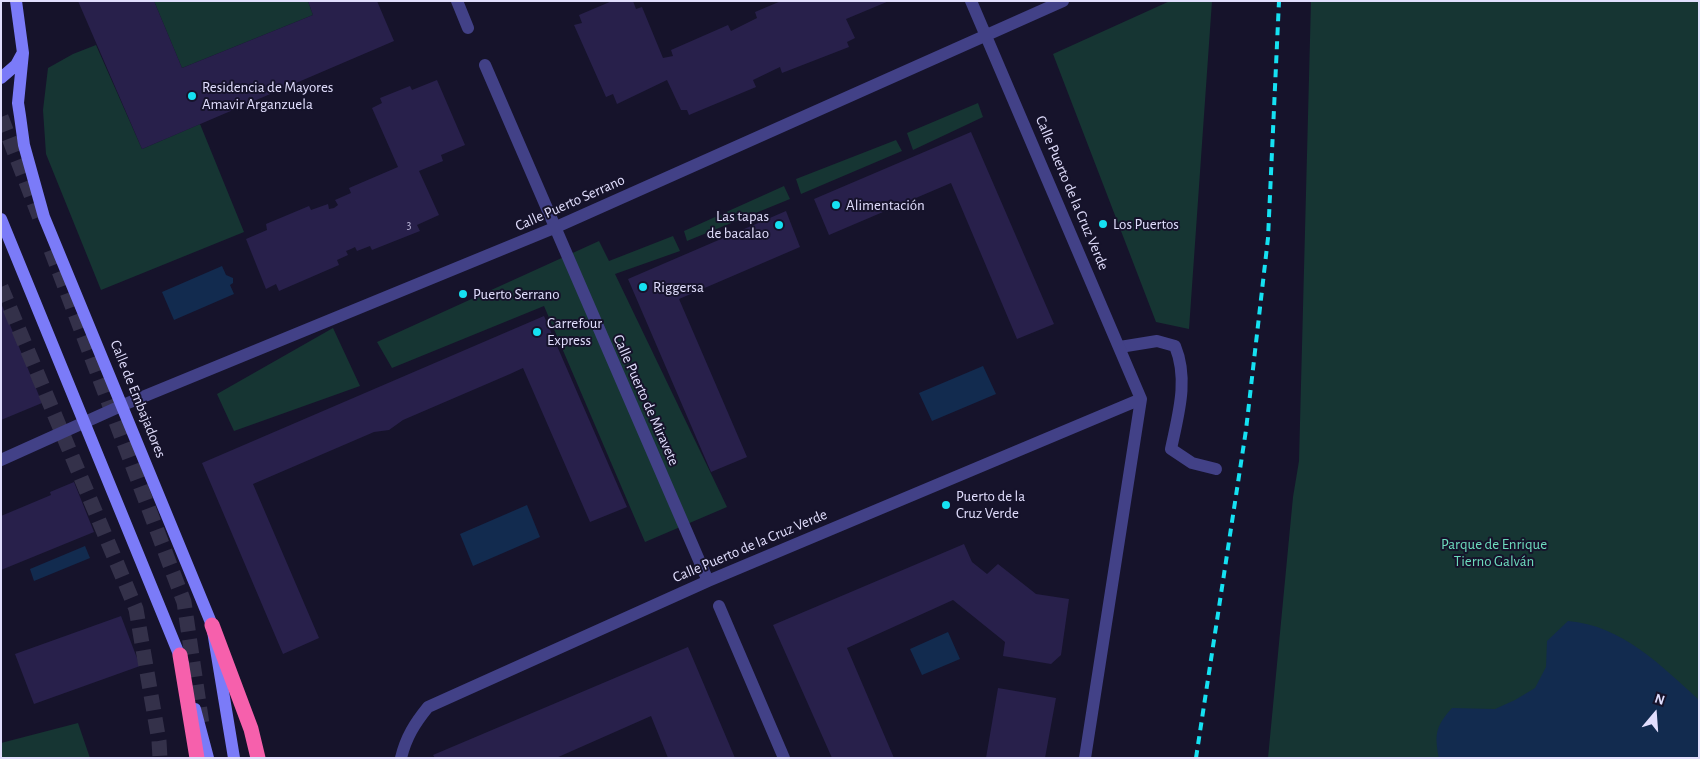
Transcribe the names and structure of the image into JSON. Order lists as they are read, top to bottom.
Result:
{
  "streets": {
    "main road": ["Calle de Embajadores"],
    "street": ["Calle Puerto de la Cruz Verde", "Calle Puerto Serrano", "Calle Puerto de Miravete"]
  },
  "crossings": [
    ["Calle Puerto de la Cruz Verde", "Calle Puerto Serrano"],
    ["Calle Puerto de la Cruz Verde", "Calle Puerto de Miravete"],
    ["Calle Puerto Serrano", "Calle de Embajadores"],
    ["Calle Puerto Serrano", "Calle Puerto de Miravete"]
  ],
  "parks": ["Parque de Enrique Tierno Galván"],
  "places": [
    "Residencia de Mayores Amavir Arganzuela",
    "Alimentación",
    "Los Puertos",
    "Las tapas de bacalao",
    "Riggersa",
    "Puerto Serrano",
    "Carrefour Express",
    "Puerto de la Cruz Verde"
  ],
  "house_numbers": ["3"],
  "north": "top"
}
